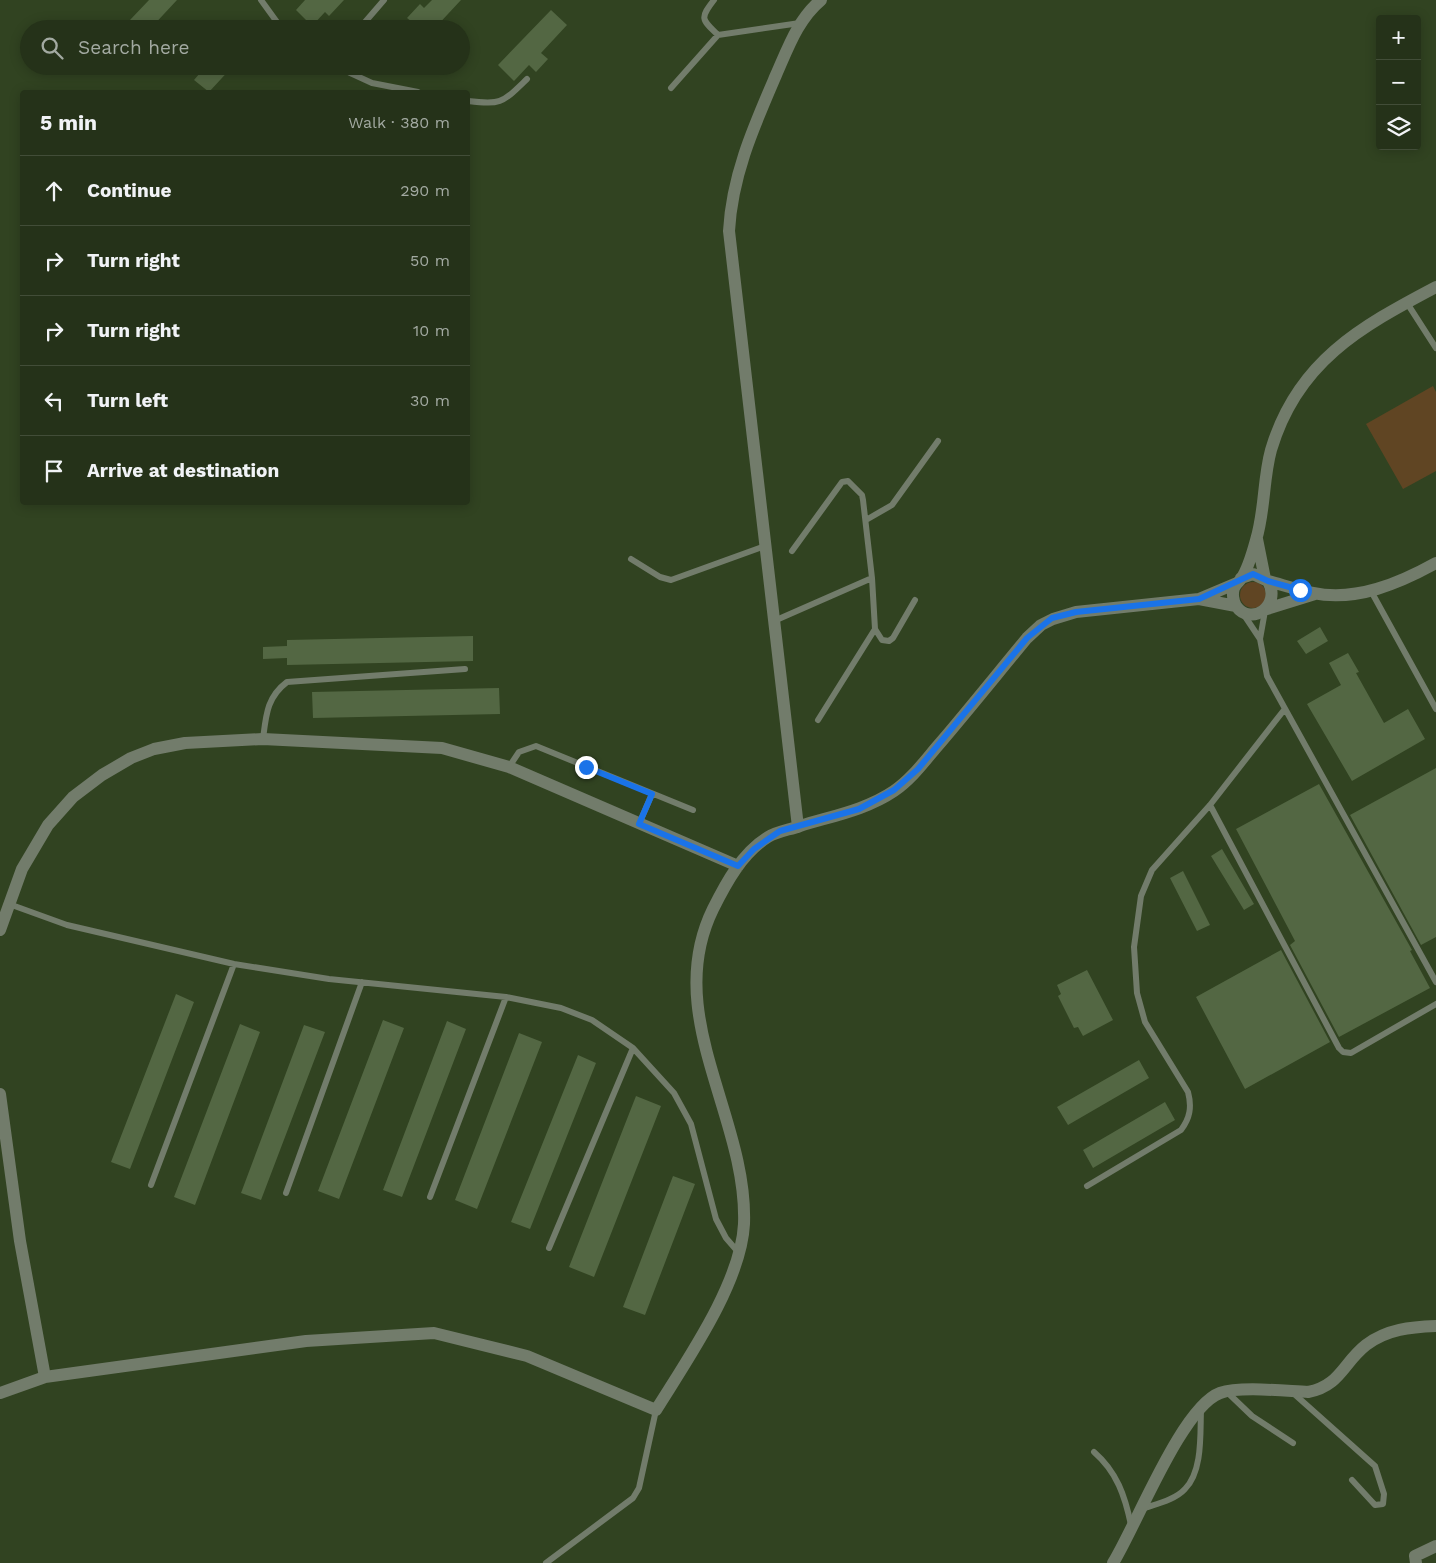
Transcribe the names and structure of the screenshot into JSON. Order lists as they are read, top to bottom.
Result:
{
  "page": {
    "map_buttons": ["+", "−"],
    "search": "Search here",
    "heading": ["5 min", "Walk · 380 m"],
    "list": [
      ["Continue", "290 m"],
      ["Turn right", "50 m"],
      ["Turn right", "10 m"],
      ["Turn left", "30 m"],
      "Arrive at destination"
    ]
  }
}
